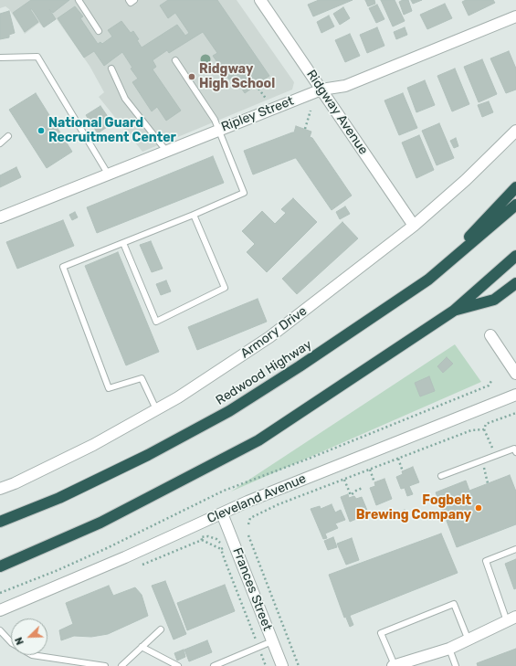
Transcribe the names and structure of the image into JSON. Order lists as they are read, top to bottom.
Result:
{
  "streets": {
    "highway": ["Redwood Highway"],
    "street": [
      "Ridgway Avenue",
      "Ripley Street",
      "Armory Drive",
      "Cleveland Avenue",
      "Frances Street"
    ]
  },
  "crossings": [
    ["Ridgway Avenue", "Ripley Street"],
    ["Ridgway Avenue", "Armory Drive"],
    ["Cleveland Avenue", "Frances Street"]
  ],
  "places": ["Ridgway High School", "National Guard Recruitment Center", "Fogbelt Brewing Company"],
  "north": "bottom left"
}
